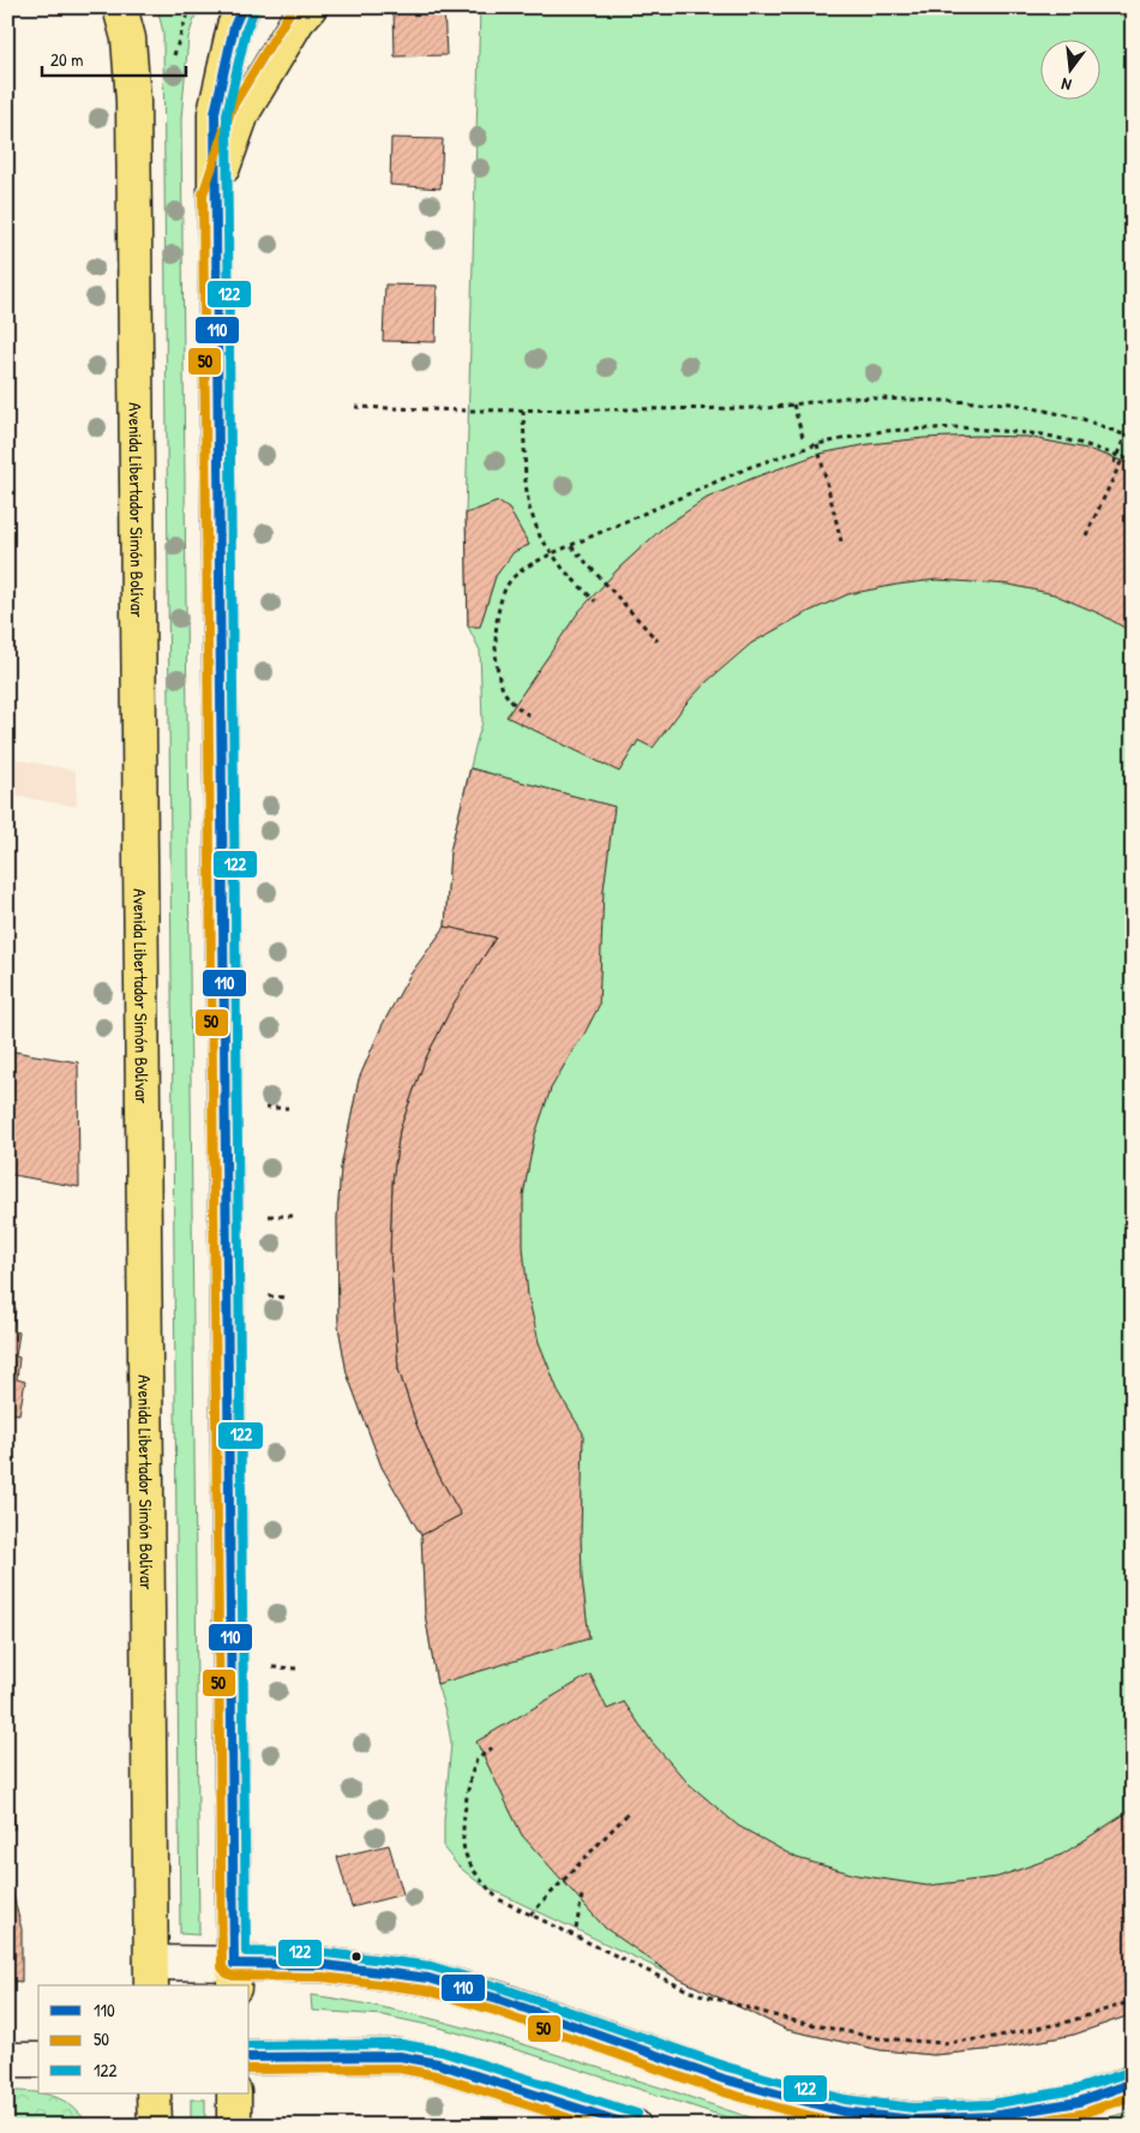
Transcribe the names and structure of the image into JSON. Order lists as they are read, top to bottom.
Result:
{
  "streets": {
    "main road": ["Avenida Libertador Simón Bolívar"]
  },
  "lines": ["transit line 110", "transit line 50", "transit line 122"],
  "legend": ["110", "50", "122"],
  "scale_bar": "20 m",
  "north": "bottom"
}
